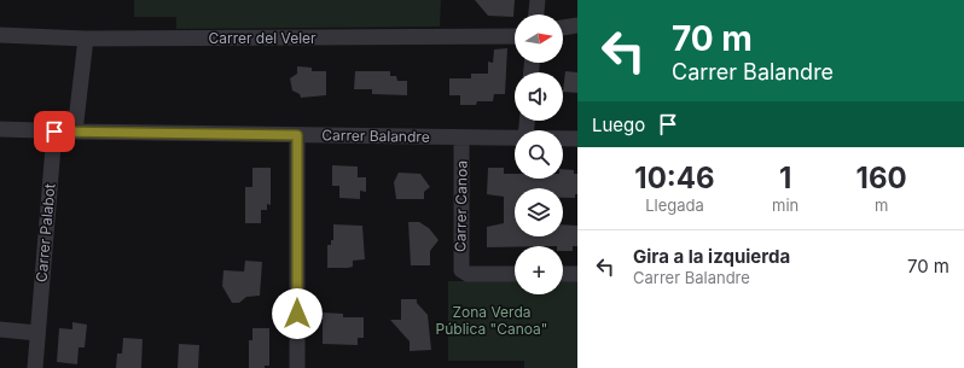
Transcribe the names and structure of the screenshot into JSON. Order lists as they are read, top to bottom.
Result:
{
  "streets": {
    "street": [
      "Carrer del Veler",
      "Carrer Balandre",
      "Carrer Canoa",
      "Carrer Palabot"
    ]
  },
  "crossings": [
    ["Carrer Balandre", "Carrer Canoa"],
    ["Carrer Balandre", "Carrer Palabot"]
  ],
  "parks": ["Zona Verda Pública \"Canoa\""],
  "north": "right",
  "page": {
    "turn": ["70 m", "Carrer Balandre"],
    "map_buttons": "+",
    "then": "Luego",
    "eta": [
      "10:46",
      "Llegada",
      "1",
      "min",
      "160",
      "m"
    ],
    "list": [
      {
        "name": "Gira a la izquierda",
        "note": "Carrer Balandre",
        "value": "70 m"
      }
    ]
  }
}
